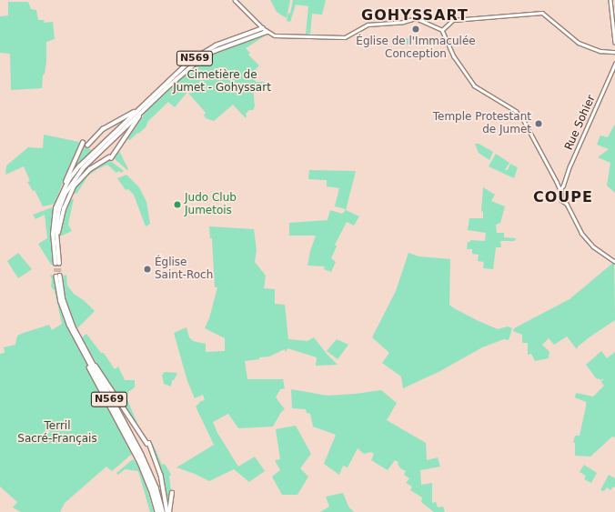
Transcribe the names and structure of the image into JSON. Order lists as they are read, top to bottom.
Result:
{
  "streets": {
    "highway": ["N569"],
    "street": ["Rue Sohier"]
  },
  "districts": ["GOHYSSART", "COUPE"],
  "parks": ["Cimetière de Jumet - Gohyssart", "Terril Sacré-Français"],
  "places": [
    "Église de l'Immaculée Conception",
    "Temple Protestant de Jumet",
    "Judo Club Jumetois",
    "Église Saint-Roch"
  ]
}
